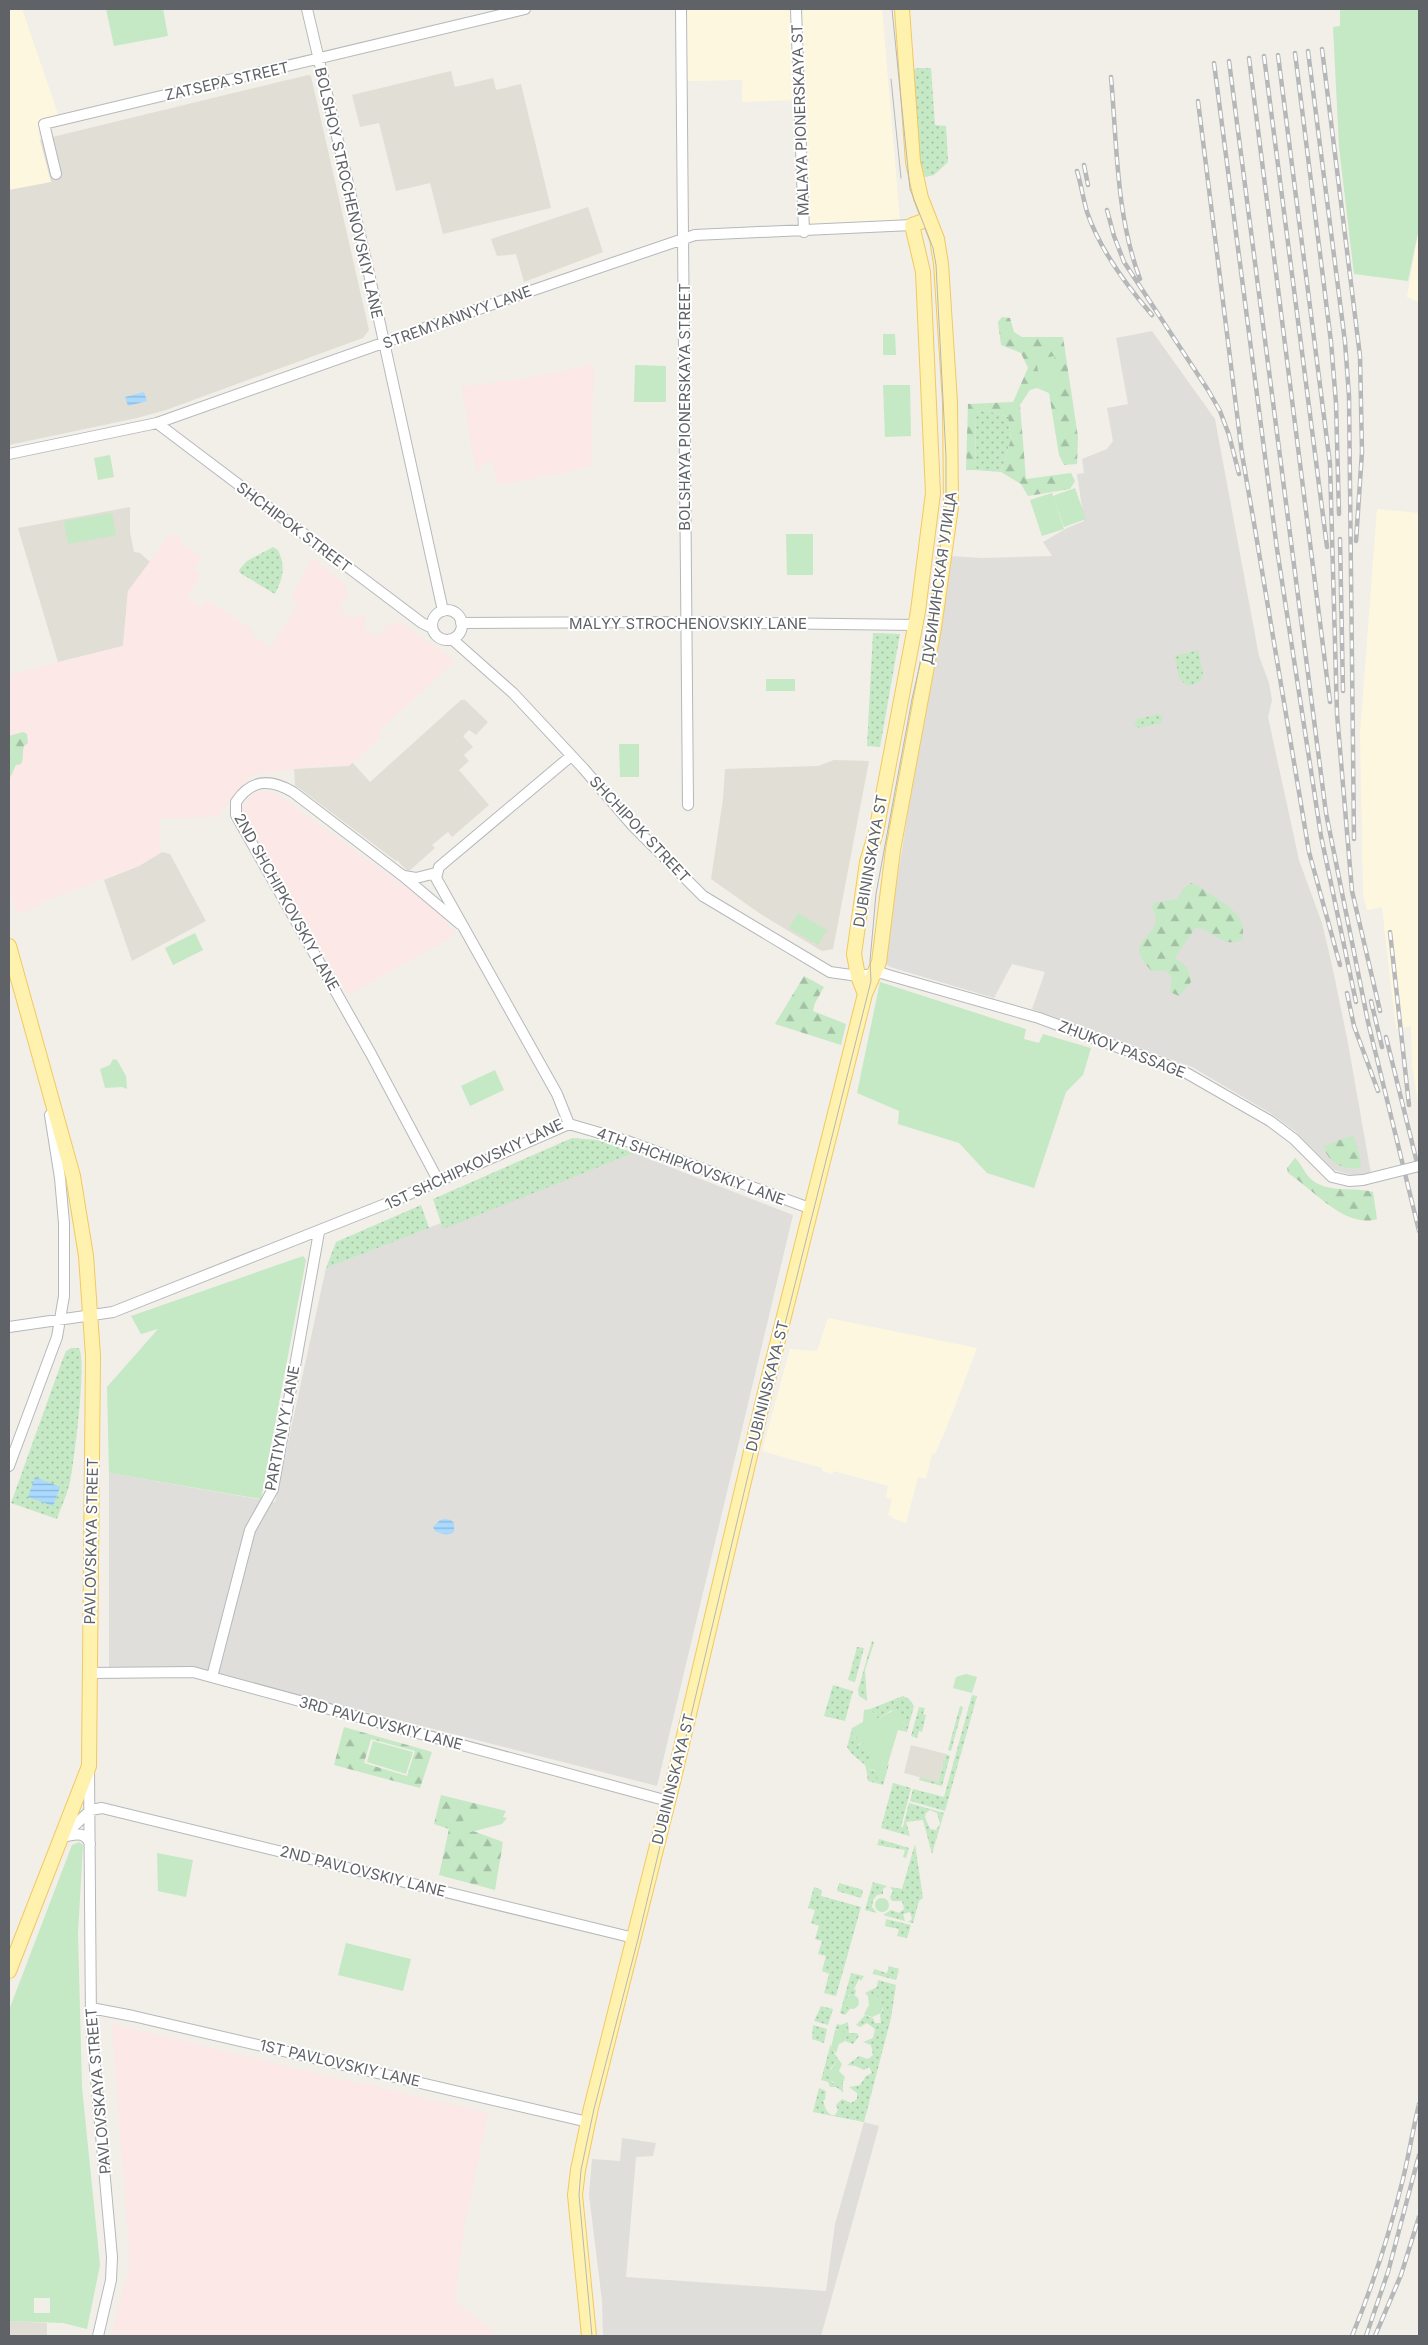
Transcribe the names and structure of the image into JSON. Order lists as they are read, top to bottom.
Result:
{
  "streets": {
    "main road": ["ДУБИНИНСКАЯ УЛИЦА", "DUBININSKAYA ST", "PAVLOVSKAYA STREET"],
    "street": [
      "ZATSEPA STREET",
      "MALAYA PIONERSKAYA ST",
      "BOLSHOY STROCHENOVSKIY LANE",
      "STREMYANNYY LANE",
      "BOLSHAYA PIONERSKAYA STREET",
      "SHCHIPOK STREET",
      "MALYY STROCHENOVSKIY LANE",
      "2ND SHCHIPKOVSKIY LANE",
      "1ST SHCHIPKOVSKIY LANE",
      "4TH SHCHIPKOVSKIY LANE",
      "PARTIYNYY LANE",
      "3RD PAVLOVSKIY LANE",
      "2ND PAVLOVSKIY LANE",
      "1ST PAVLOVSKIY LANE"
    ]
  },
  "crossings": [
    ["ZATSEPA STREET", "BOLSHOY STROCHENOVSKIY LANE"],
    ["MALAYA PIONERSKAYA ST", "STREMYANNYY LANE"],
    ["BOLSHOY STROCHENOVSKIY LANE", "STREMYANNYY LANE"],
    ["BOLSHOY STROCHENOVSKIY LANE", "SHCHIPOK STREET"],
    ["BOLSHOY STROCHENOVSKIY LANE", "MALYY STROCHENOVSKIY LANE"],
    ["STREMYANNYY LANE", "BOLSHAYA PIONERSKAYA STREET"],
    ["STREMYANNYY LANE", "SHCHIPOK STREET"],
    ["STREMYANNYY LANE", "DUBININSKAYA ST"],
    ["BOLSHAYA PIONERSKAYA STREET", "MALYY STROCHENOVSKIY LANE"],
    ["SHCHIPOK STREET", "ДУБИНИНСКАЯ УЛИЦА"],
    ["SHCHIPOK STREET", "MALYY STROCHENOVSKIY LANE"],
    ["SHCHIPOK STREET", "DUBININSKAYA ST"],
    ["ДУБИНИНСКАЯ УЛИЦА", "DUBININSKAYA ST"],
    ["MALYY STROCHENOVSKIY LANE", "DUBININSKAYA ST"],
    ["DUBININSKAYA ST", "4TH SHCHIPKOVSKIY LANE"],
    ["DUBININSKAYA ST", "3RD PAVLOVSKIY LANE"],
    ["DUBININSKAYA ST", "2ND PAVLOVSKIY LANE"],
    ["DUBININSKAYA ST", "1ST PAVLOVSKIY LANE"],
    ["2ND SHCHIPKOVSKIY LANE", "1ST SHCHIPKOVSKIY LANE"],
    ["1ST SHCHIPKOVSKIY LANE", "4TH SHCHIPKOVSKIY LANE"],
    ["1ST SHCHIPKOVSKIY LANE", "PARTIYNYY LANE"],
    ["1ST SHCHIPKOVSKIY LANE", "PAVLOVSKAYA STREET"],
    ["PARTIYNYY LANE", "3RD PAVLOVSKIY LANE"],
    ["PAVLOVSKAYA STREET", "3RD PAVLOVSKIY LANE"],
    ["PAVLOVSKAYA STREET", "2ND PAVLOVSKIY LANE"],
    ["PAVLOVSKAYA STREET", "1ST PAVLOVSKIY LANE"]
  ]
}
